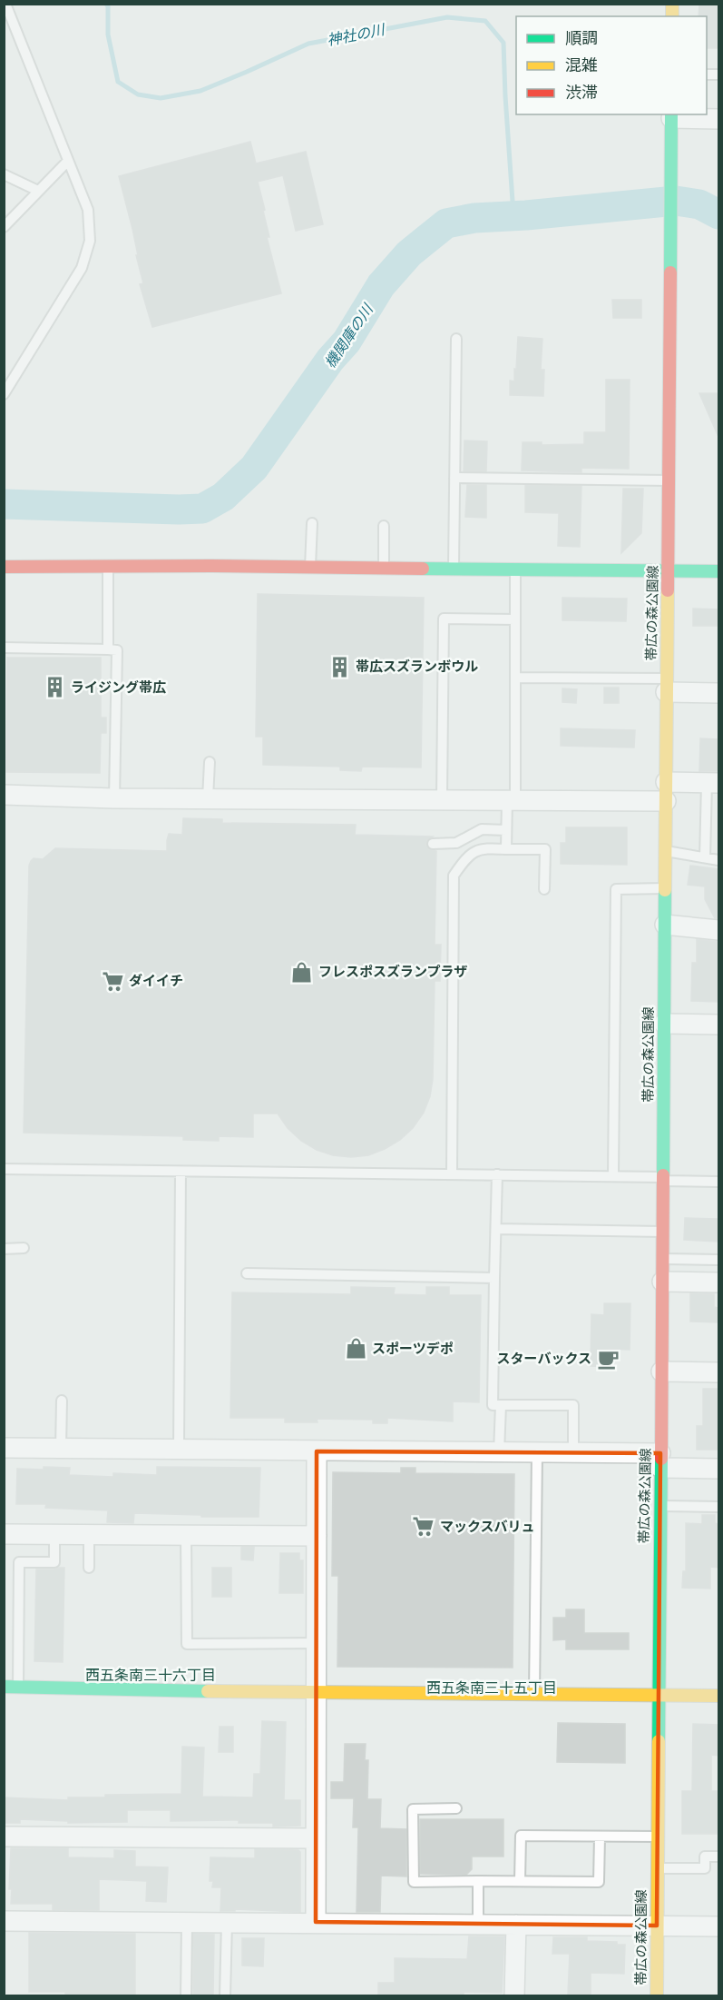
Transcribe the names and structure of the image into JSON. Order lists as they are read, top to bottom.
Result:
{
  "streets": {
    "main road": ["帯広の森公園線"]
  },
  "districts": ["西五条南三十六丁目", "西五条南三十五丁目"],
  "water": ["神社の川", "機関庫の川"],
  "places": {
    "building": ["帯広スズランボウル", "ライジング帯広"],
    "shop": ["フレスポスズランプラザ", "スポーツデポ"],
    "supermarket": ["ダイイチ", "マックスバリュ"],
    "cafe": ["スターバックス"]
  },
  "legend": ["順調", "混雑", "渋滞"]
}
